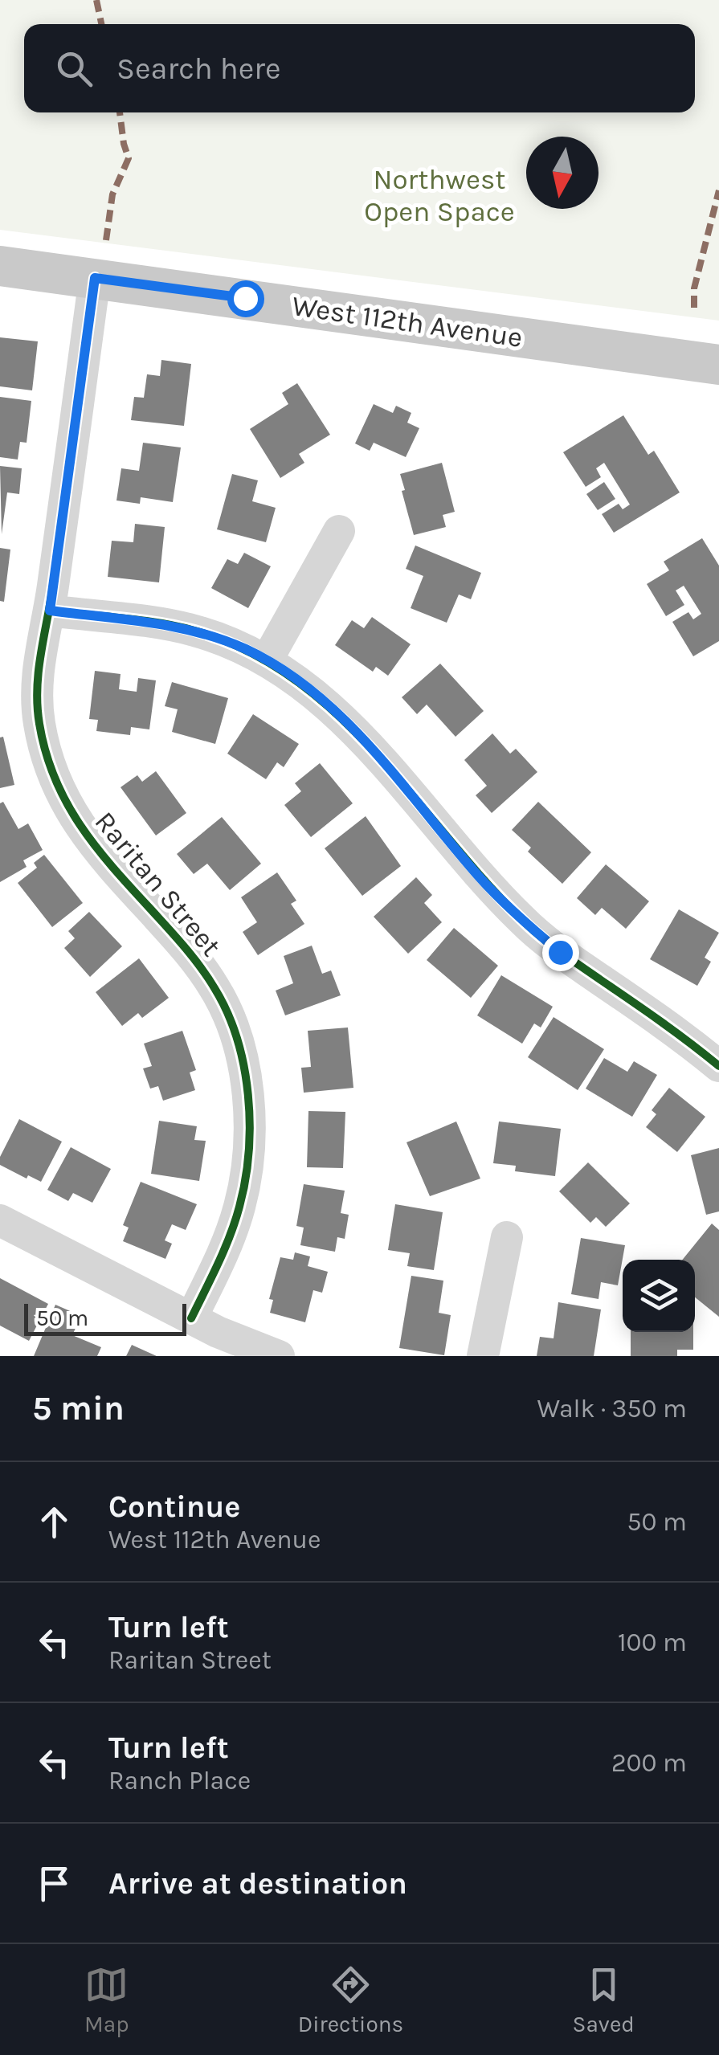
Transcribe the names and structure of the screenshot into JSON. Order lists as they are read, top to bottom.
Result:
{
  "streets": {
    "main road": ["West 112th Avenue"],
    "street": ["Raritan Street"]
  },
  "crossings": [
    ["West 112th Avenue", "Raritan Street"]
  ],
  "parks": ["Northwest Open Space"],
  "scale_bar": "50 m",
  "north": "bottom",
  "page": {
    "search": "Search here",
    "scale": "50 m",
    "heading": ["5 min", "Walk · 350 m"],
    "list": [
      ["Continue", "West 112th Avenue", "50 m"],
      ["Turn left", "Raritan Street", "100 m"],
      ["Turn left", "Ranch Place", "200 m"],
      "Arrive at destination"
    ],
    "nav": ["Map", "Directions", "Saved"]
  }
}
